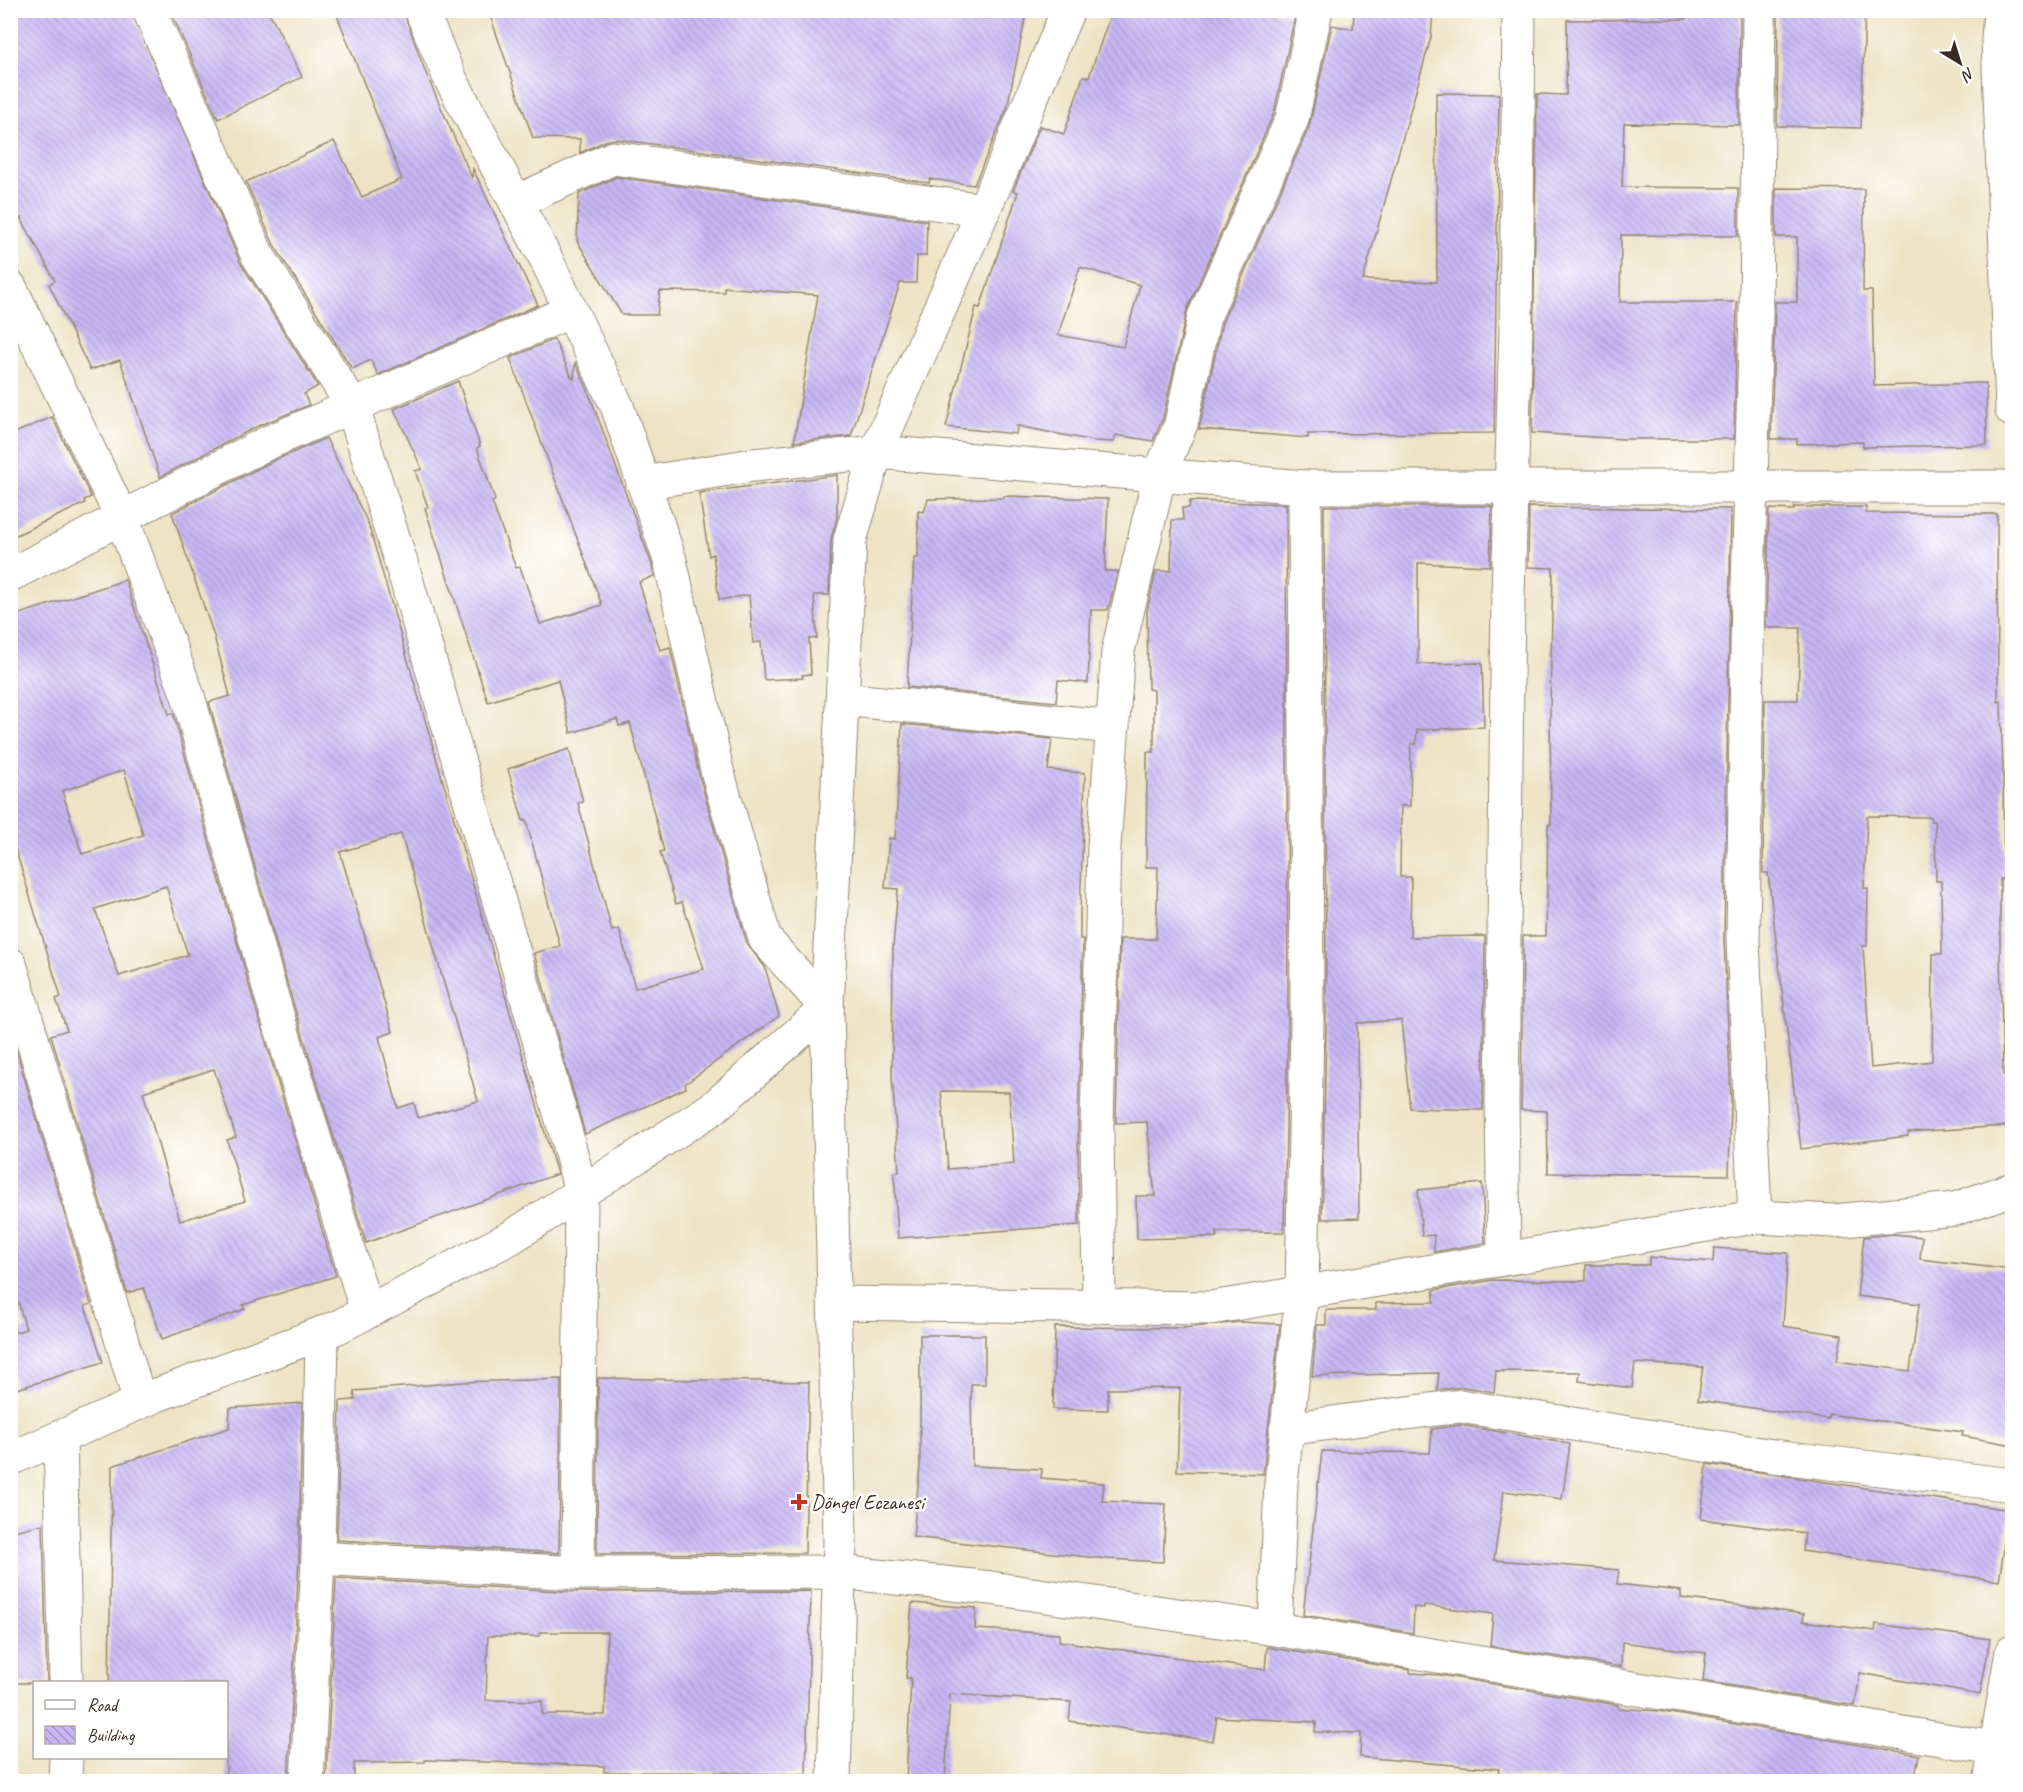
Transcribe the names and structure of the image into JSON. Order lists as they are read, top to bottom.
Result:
{
  "places": {
    "health": ["Döngel Eczanesi"]
  },
  "legend": ["Road", "Building"],
  "north": "bottom right"
}
